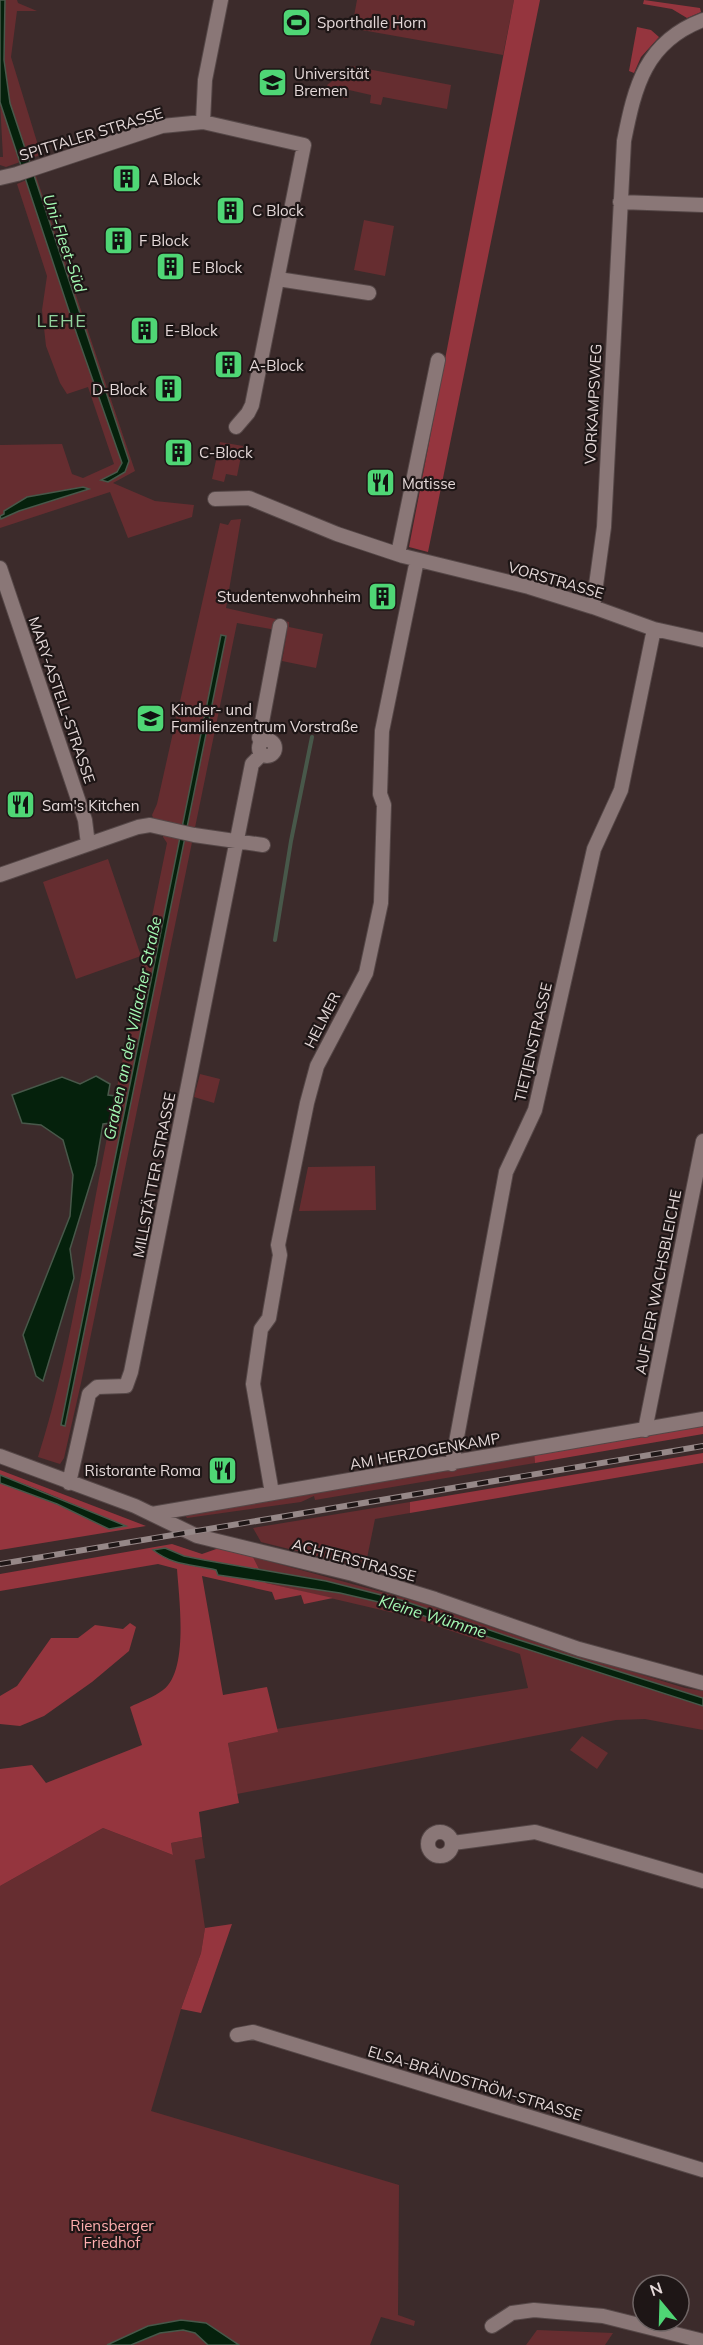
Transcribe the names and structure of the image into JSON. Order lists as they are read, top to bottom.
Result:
{
  "streets": {
    "street": [
      "SPITTALER STRASSE",
      "VORKAMPSWEG",
      "VORSTRASSE",
      "MARY-ASTELL-STRASSE",
      "HELMER",
      "TIETJENSTRASSE",
      "MILLSTÄTTER STRASSE",
      "AUF DER WACHSBLEICHE",
      "AM HERZOGENKAMP",
      "ACHTERSTRASSE",
      "ELSA-BRÄNDSTRÖM-STRASSE"
    ]
  },
  "crossings": [
    ["VORKAMPSWEG", "VORSTRASSE"],
    ["VORSTRASSE", "HELMER"],
    ["VORSTRASSE", "TIETJENSTRASSE"],
    ["HELMER", "AM HERZOGENKAMP"],
    ["TIETJENSTRASSE", "AM HERZOGENKAMP"],
    ["MILLSTÄTTER STRASSE", "ACHTERSTRASSE"],
    ["AUF DER WACHSBLEICHE", "AM HERZOGENKAMP"],
    ["AM HERZOGENKAMP", "ACHTERSTRASSE"]
  ],
  "districts": ["LEHE"],
  "water": ["Uni-Fleet-Süd", "Graben an der Villacher Straße", "Kleine Wümme"],
  "parks": ["Riensberger Friedhof"],
  "places": {
    "sports": ["Sporthalle Horn"],
    "school or university": ["Universität Bremen", "Kinder- und Familienzentrum Vorstraße"],
    "building": [
      "A Block",
      "C Block",
      "F Block",
      "E Block",
      "E-Block",
      "A-Block",
      "D-Block",
      "C-Block",
      "Studentenwohnheim"
    ],
    "restaurant": ["Matisse", "Sam's Kitchen", "Ristorante Roma"]
  },
  "north": "top"
}
